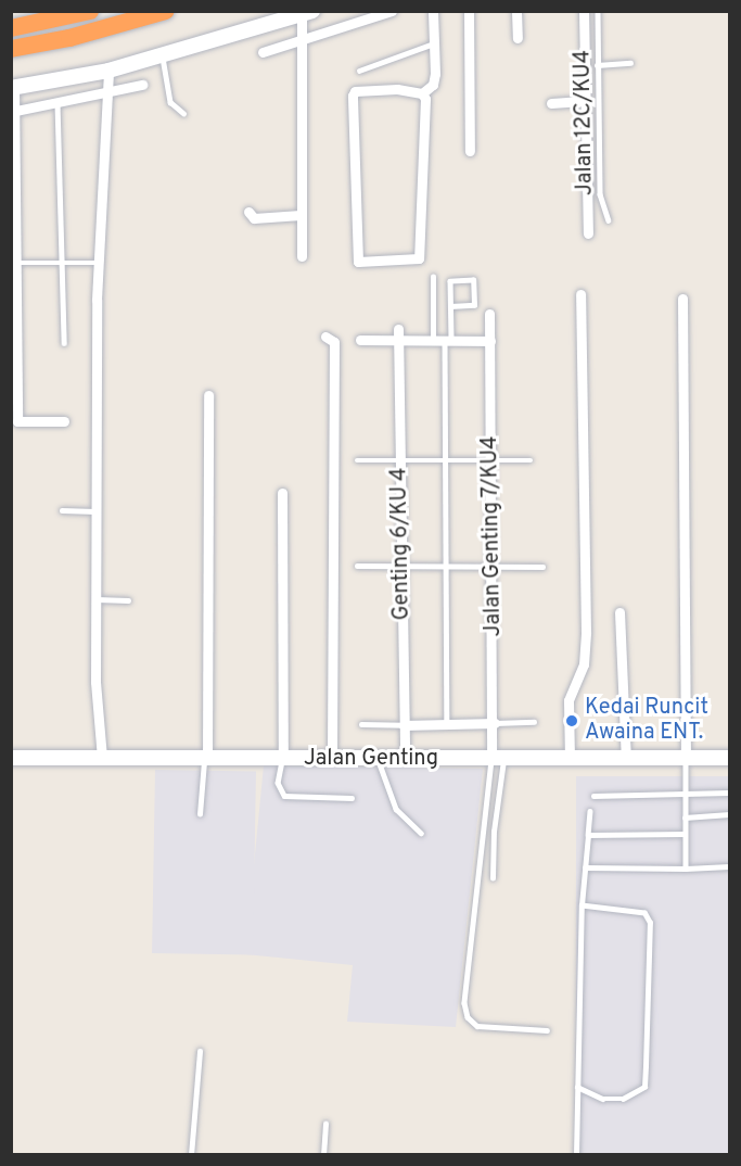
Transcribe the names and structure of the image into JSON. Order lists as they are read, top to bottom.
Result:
{
  "streets": {
    "street": [
      "Jalan 12C/KU4",
      "Jalan Genting 7/KU4",
      "Genting 6/KU 4",
      "Jalan Genting"
    ]
  },
  "crossings": [
    ["Jalan Genting 7/KU4", "Jalan Genting"],
    ["Genting 6/KU 4", "Jalan Genting"]
  ],
  "places": ["Kedai Runcit Awaina ENT."]
}
